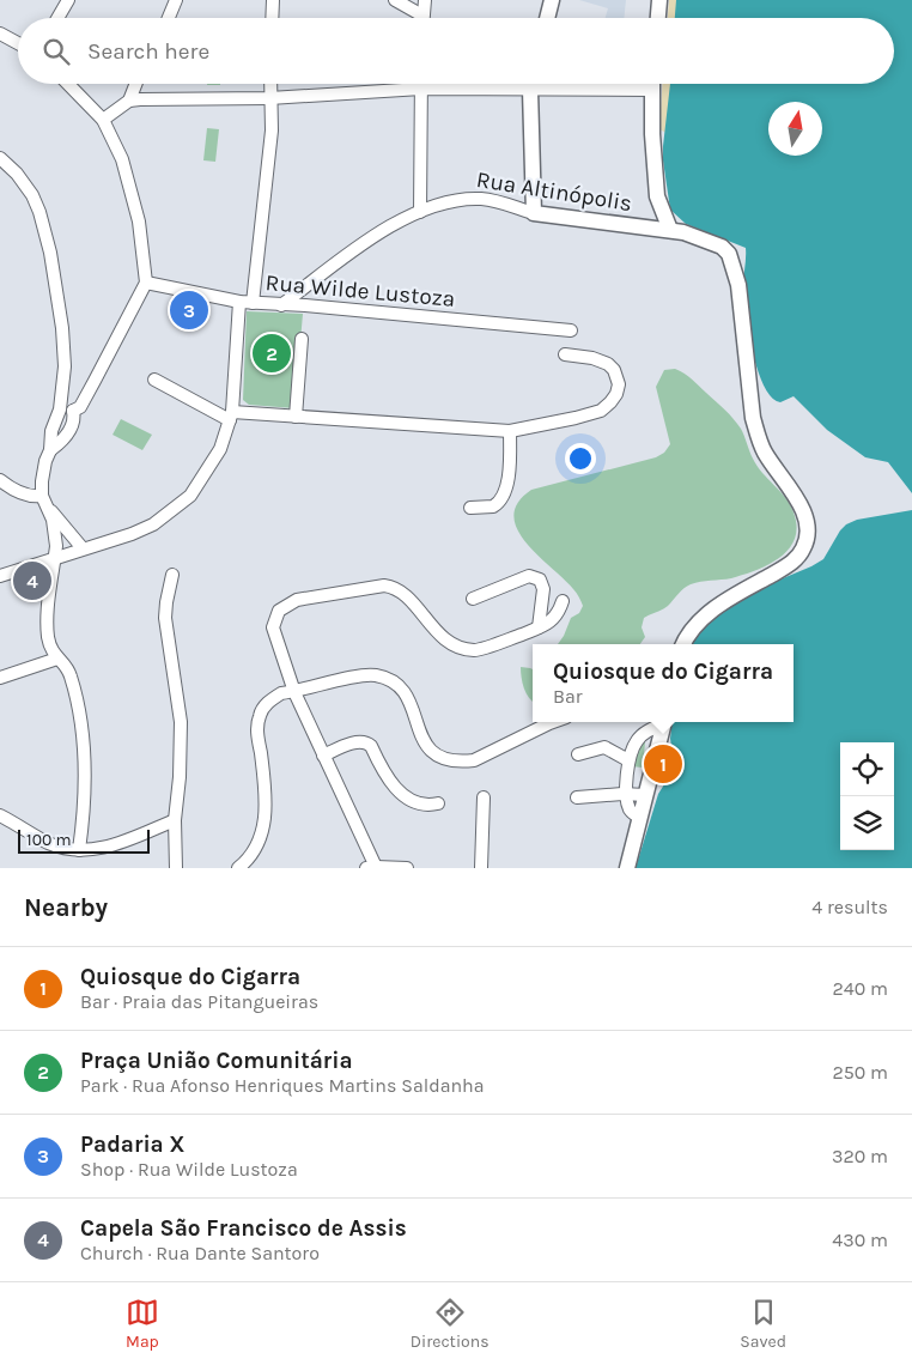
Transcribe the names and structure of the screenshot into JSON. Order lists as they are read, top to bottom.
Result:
{
  "streets": {
    "main road": ["Rua Altinópolis"],
    "street": ["Rua Wilde Lustoza"]
  },
  "crossings": [
    ["Rua Altinópolis", "Rua Wilde Lustoza"]
  ],
  "scale_bar": "100 m",
  "north": "top",
  "page": {
    "search": "Search here",
    "pins": [
      "3",
      "2",
      "4",
      "1"
    ],
    "popup": ["Quiosque do Cigarra", "Bar"],
    "scale": "100 m",
    "heading": ["Nearby", "4 results"],
    "list": [
      {
        "mark": "1",
        "name": "Quiosque do Cigarra",
        "note": "Bar · Praia das Pitangueiras",
        "value": "240 m"
      },
      {
        "mark": "2",
        "name": "Praça União Comunitária",
        "note": "Park · Rua Afonso Henriques Martins Saldanha",
        "value": "250 m"
      },
      {
        "mark": "3",
        "name": "Padaria X",
        "note": "Shop · Rua Wilde Lustoza",
        "value": "320 m"
      },
      {
        "mark": "4",
        "name": "Capela São Francisco de Assis",
        "note": "Church · Rua Dante Santoro",
        "value": "430 m"
      }
    ],
    "nav": ["Map", "Directions", "Saved"]
  }
}
